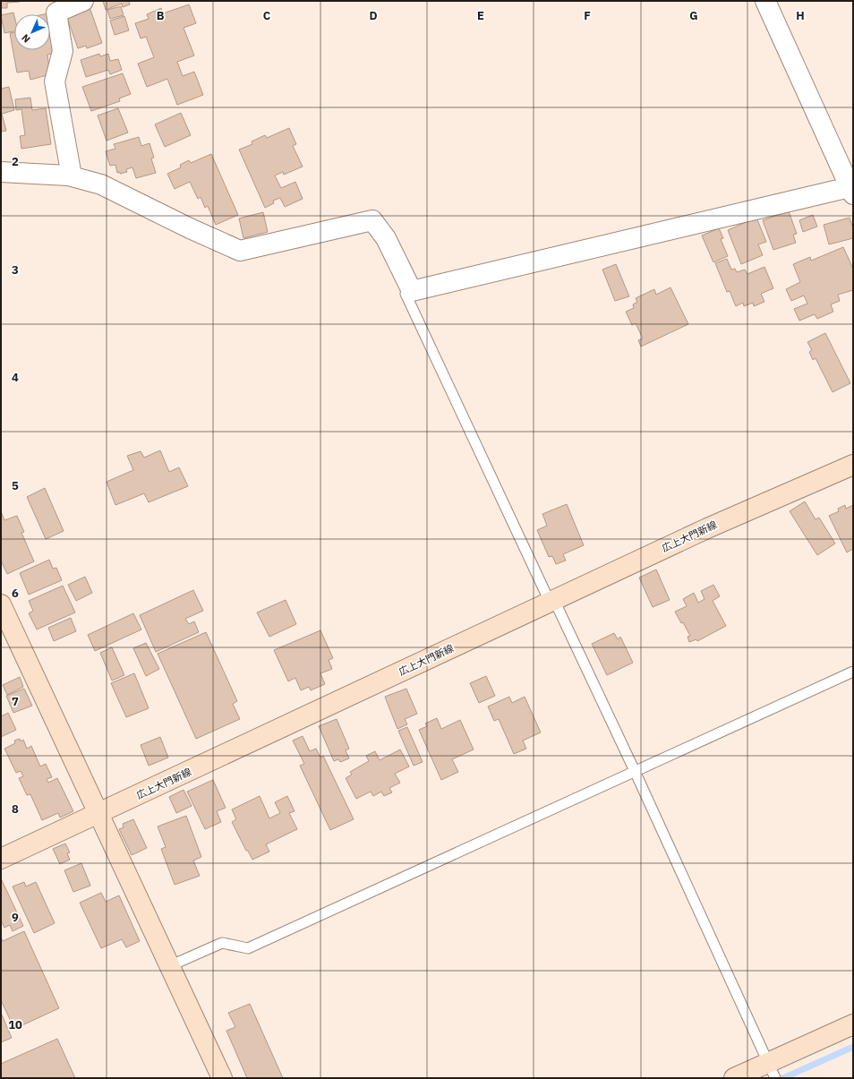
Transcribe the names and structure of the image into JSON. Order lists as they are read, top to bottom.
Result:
{
  "streets": {
    "main road": ["広上大門新線"]
  },
  "north": "bottom left",
  "grid": {
    "columns": [
      "B",
      "C",
      "D",
      "E",
      "F",
      "G",
      "H"
    ],
    "rows": [
      "2",
      "3",
      "4",
      "5",
      "6",
      "7",
      "8",
      "9",
      "10"
    ]
  }
}
